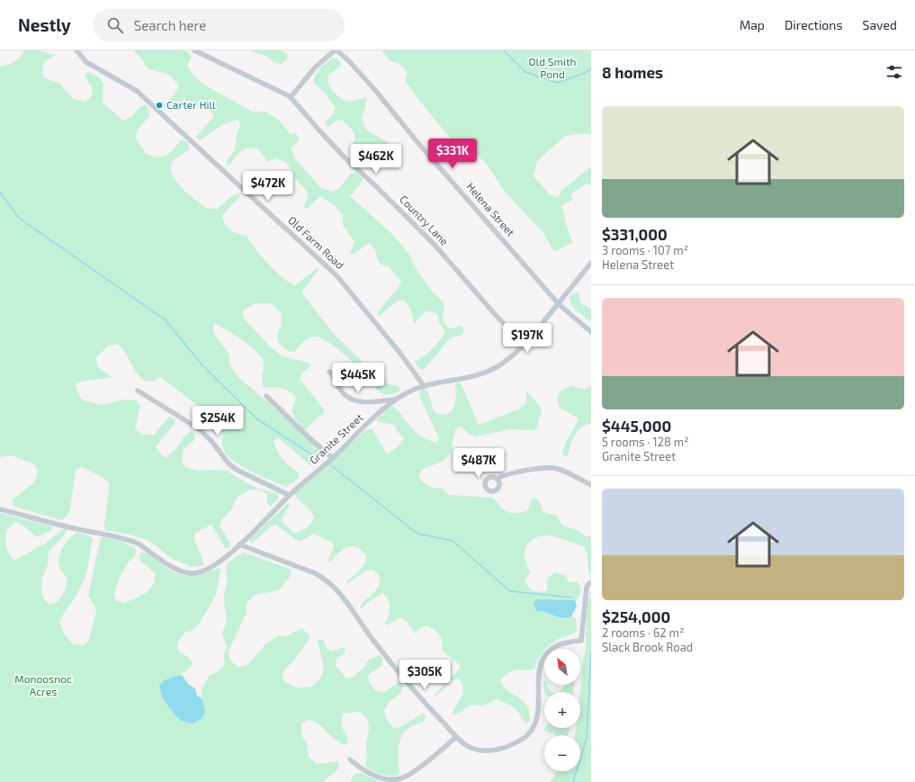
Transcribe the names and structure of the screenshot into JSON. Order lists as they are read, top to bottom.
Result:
{
  "streets": {
    "street": [
      "Helena Street",
      "Country Lane",
      "Old Farm Road",
      "Granite Street"
    ]
  },
  "crossings": [
    ["Helena Street", "Granite Street"],
    ["Country Lane", "Granite Street"],
    ["Old Farm Road", "Granite Street"]
  ],
  "parks": ["Old Smith Pond", "Monoosnoc Acres"],
  "places": ["Carter Hill"],
  "north": "top left",
  "page": {
    "header": "Nestly",
    "search": "Search here",
    "nav": ["Map", "Directions", "Saved"],
    "heading": "8 homes",
    "list": [
      {
        "name": "$331,000",
        "note": "3 rooms · 107 m² · Helena Street"
      },
      {
        "name": "$445,000",
        "note": "5 rooms · 128 m² · Granite Street"
      },
      {
        "name": "$254,000",
        "note": "2 rooms · 62 m² · Slack Brook Road"
      }
    ],
    "price": [
      "$331K",
      "$462K",
      "$472K",
      "$197K",
      "$445K",
      "$254K",
      "$487K",
      "$305K"
    ],
    "map_buttons": ["+", "−"]
  }
}
